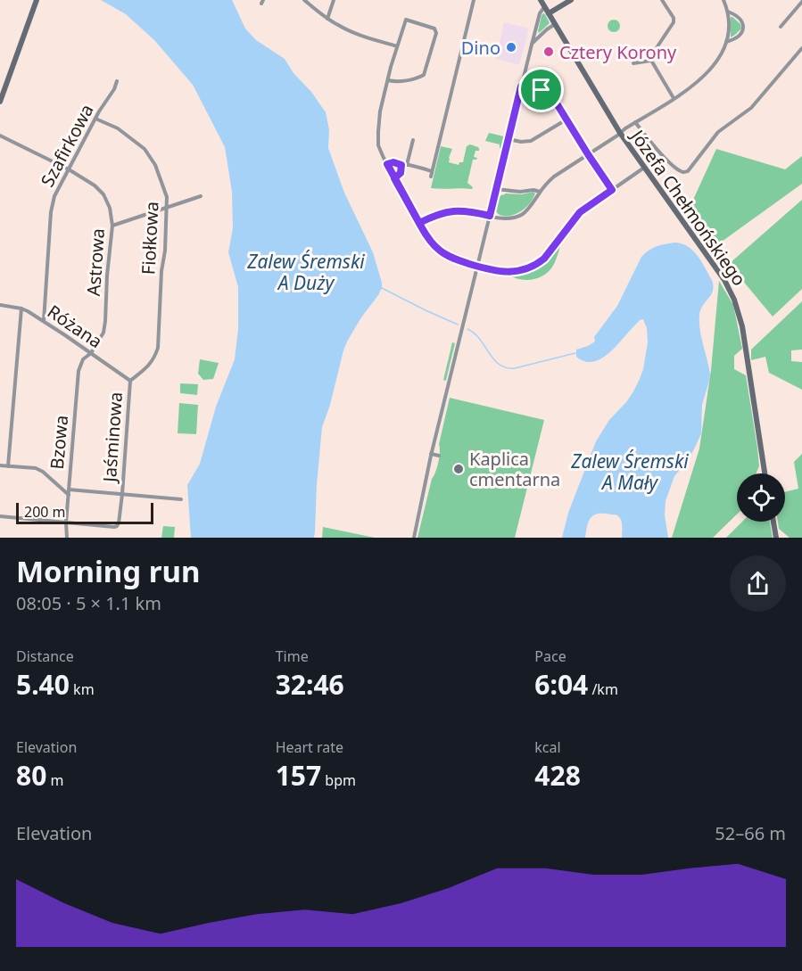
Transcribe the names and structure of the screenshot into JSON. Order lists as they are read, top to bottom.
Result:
{
  "streets": {
    "street": [
      "Szafirkowa",
      "Józefa Chełmońskiego",
      "Fiołkowa",
      "Astrowa",
      "Różana",
      "Jaśminowa",
      "Bzowa"
    ]
  },
  "crossings": [
    ["Szafirkowa", "Fiołkowa"],
    ["Szafirkowa", "Astrowa"],
    ["Szafirkowa", "Różana"],
    ["Fiołkowa", "Różana"],
    ["Fiołkowa", "Jaśminowa"],
    ["Astrowa", "Różana"],
    ["Astrowa", "Bzowa"],
    ["Różana", "Jaśminowa"],
    ["Różana", "Bzowa"],
    ["Jaśminowa", "Bzowa"]
  ],
  "water": ["Zalew Śremski A Duży", "Zalew Śremski A Mały"],
  "places": ["Dino", "Cztery Korony", "Kaplica cmentarna"],
  "scale_bar": "200 m",
  "page": {
    "scale": "200 m",
    "heading": ["Morning run", "08:05 · 5 × 1.1 km"],
    "stats": [
      ["Distance", "5.40 km"],
      ["Time", "32:46"],
      ["Pace", "6:04 /km"],
      ["Elevation", "80 m"],
      ["Heart rate", "157 bpm"],
      ["kcal", "428"]
    ],
    "chart": ["Elevation", "52–66 m"]
  }
}
